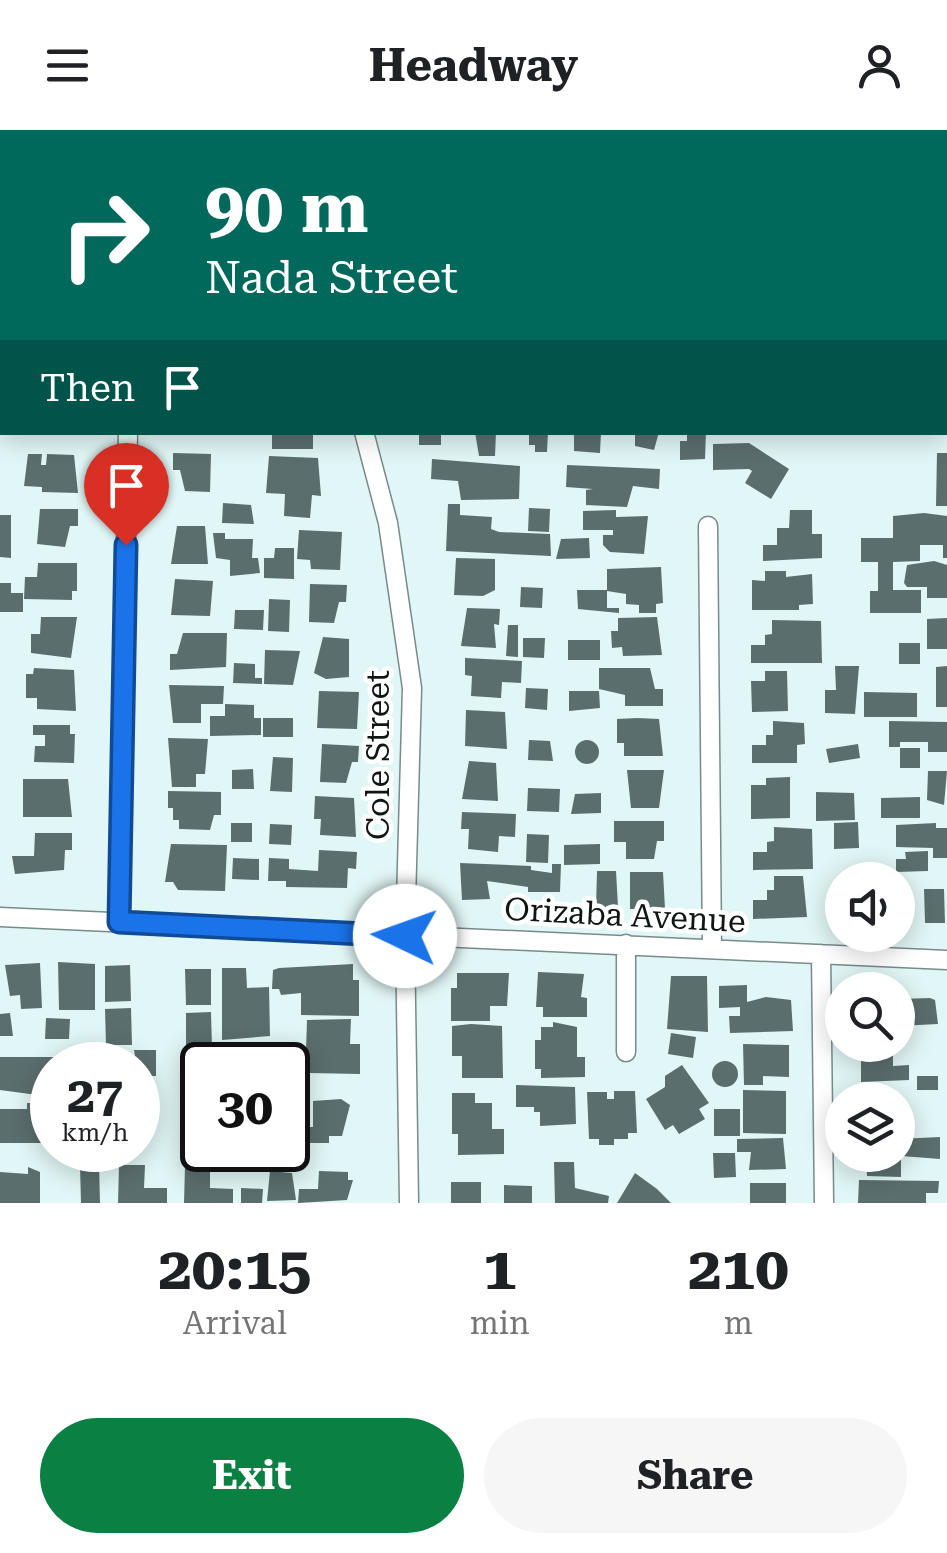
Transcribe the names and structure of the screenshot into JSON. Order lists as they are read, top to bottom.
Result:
{
  "streets": {
    "street": ["Cole Street", "Orizaba Avenue"]
  },
  "crossings": [
    ["Cole Street", "Orizaba Avenue"]
  ],
  "page": {
    "header": "Headway",
    "turn": ["90 m", "Nada Street"],
    "then": "Then",
    "speed": "27 km/h",
    "limit": "30",
    "eta": [
      "20:15",
      "Arrival",
      "1",
      "min",
      "210",
      "m"
    ],
    "buttons": ["Exit", "Share"]
  }
}
